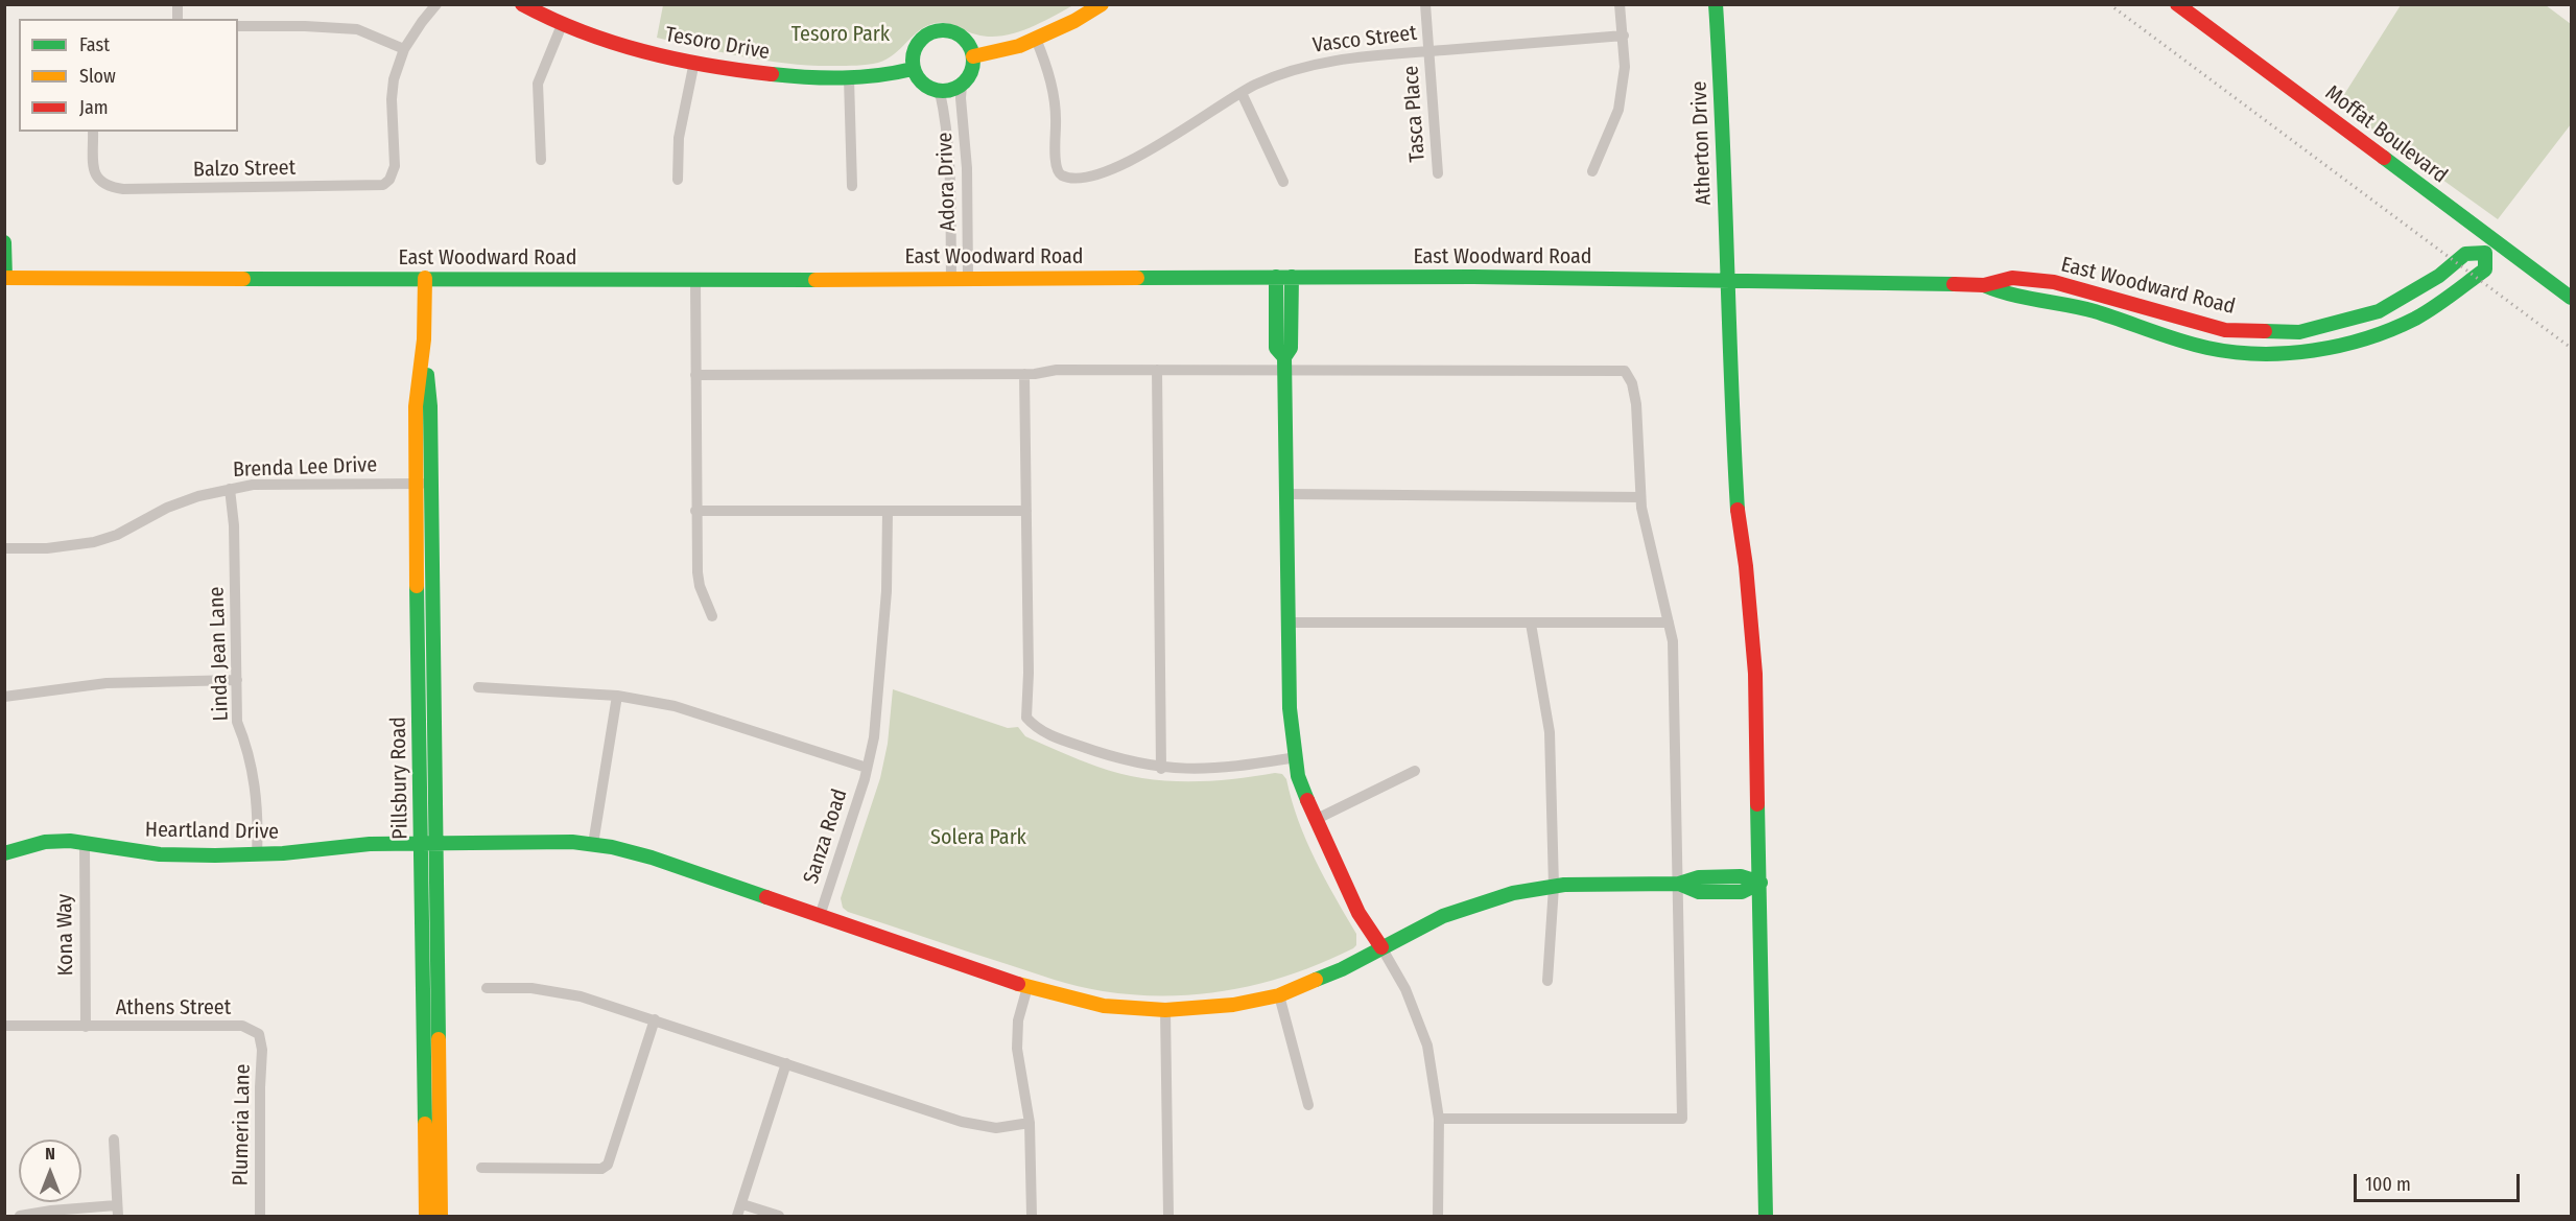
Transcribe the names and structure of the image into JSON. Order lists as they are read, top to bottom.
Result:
{
  "streets": {
    "street": [
      "Vasco Street",
      "Tesoro Drive",
      "Tasca Place",
      "Moffat Boulevard",
      "Atherton Drive",
      "Balzo Street",
      "Adora Drive",
      "East Woodward Road",
      "Brenda Lee Drive",
      "Linda Jean Lane",
      "Pillsbury Road",
      "Heartland Drive",
      "Sanza Road",
      "Kona Way",
      "Athens Street",
      "Plumeria Lane"
    ]
  },
  "crossings": [
    ["Vasco Street", "Tasca Place"],
    ["Tesoro Drive", "Adora Drive"],
    ["Atherton Drive", "East Woodward Road"],
    ["Atherton Drive", "Heartland Drive"],
    ["Adora Drive", "East Woodward Road"],
    ["East Woodward Road", "Pillsbury Road"],
    ["Brenda Lee Drive", "Linda Jean Lane"],
    ["Brenda Lee Drive", "Pillsbury Road"],
    ["Linda Jean Lane", "Heartland Drive"],
    ["Pillsbury Road", "Heartland Drive"],
    ["Heartland Drive", "Sanza Road"],
    ["Heartland Drive", "Kona Way"],
    ["Kona Way", "Athens Street"],
    ["Athens Street", "Plumeria Lane"]
  ],
  "parks": ["Tesoro Park", "Solera Park"],
  "legend": ["Fast", "Slow", "Jam"],
  "scale_bar": "100 m",
  "north": "top"
}
